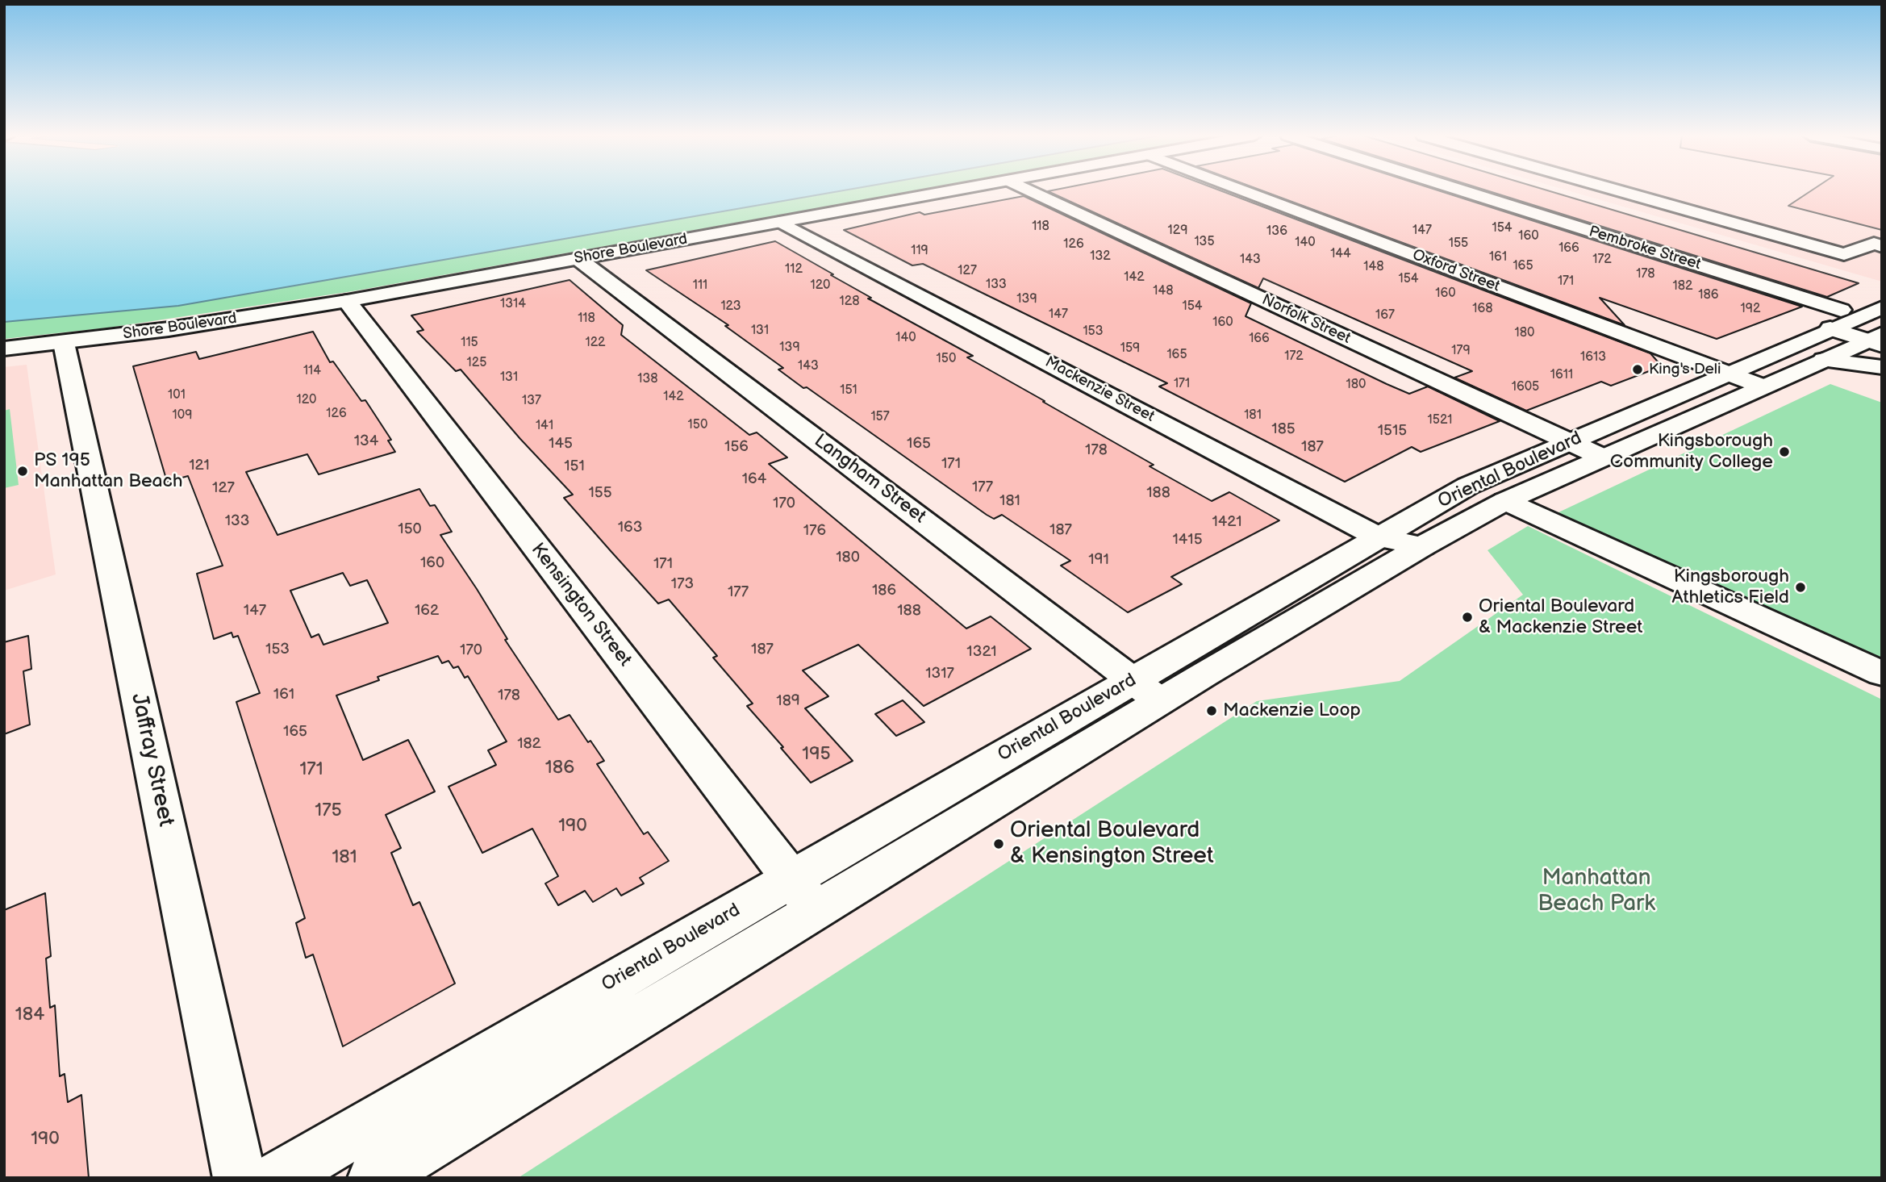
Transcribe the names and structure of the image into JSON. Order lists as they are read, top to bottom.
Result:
{
  "streets": {
    "street": [
      "Pembroke Street",
      "Shore Boulevard",
      "Oxford Street",
      "Norfolk Street",
      "Mackenzie Street",
      "Oriental Boulevard",
      "Langham Street",
      "Kensington Street",
      "Jaffray Street"
    ]
  },
  "crossings": [
    ["Pembroke Street", "Oriental Boulevard"],
    ["Shore Boulevard", "Mackenzie Street"],
    ["Shore Boulevard", "Langham Street"],
    ["Shore Boulevard", "Kensington Street"],
    ["Shore Boulevard", "Jaffray Street"],
    ["Oxford Street", "Oriental Boulevard"],
    ["Norfolk Street", "Oriental Boulevard"],
    ["Mackenzie Street", "Oriental Boulevard"],
    ["Oriental Boulevard", "Langham Street"],
    ["Oriental Boulevard", "Kensington Street"]
  ],
  "parks": ["Manhattan Beach Park"],
  "places": [
    "King's Deli",
    "Kingsborough Community College",
    "PS 195 Manhattan Beach",
    "Kingsborough Athletics Field",
    "Oriental Boulevard & Mackenzie Street",
    "Mackenzie Loop",
    "Oriental Boulevard & Kensington Street"
  ],
  "house_numbers": [
    "118",
    "154",
    "129",
    "147",
    "136",
    "160",
    "135",
    "140",
    "155",
    "126",
    "166",
    "119",
    "144",
    "132",
    "161",
    "143",
    "172",
    "165",
    "148",
    "112",
    "127",
    "178",
    "142",
    "154",
    "171",
    "133",
    "111",
    "120",
    "182",
    "148",
    "160",
    "186",
    "139",
    "128",
    "1314",
    "123",
    "154",
    "168",
    "192",
    "147",
    "167",
    "118",
    "160",
    "131",
    "153",
    "180",
    "140",
    "166",
    "115",
    "122",
    "139",
    "159",
    "179",
    "165",
    "172",
    "1613",
    "150",
    "125",
    "143",
    "114",
    "1611",
    "131",
    "138",
    "171",
    "180",
    "1605",
    "151",
    "101",
    "142",
    "120",
    "137",
    "126",
    "109",
    "181",
    "157",
    "1521",
    "150",
    "141",
    "185",
    "1515",
    "134",
    "145",
    "165",
    "156",
    "187",
    "178",
    "171",
    "121",
    "151",
    "164",
    "177",
    "127",
    "155",
    "188",
    "181",
    "170",
    "133",
    "1421",
    "163",
    "150",
    "187",
    "176",
    "1415",
    "180",
    "191",
    "160",
    "171",
    "173",
    "186",
    "177",
    "147",
    "162",
    "188",
    "153",
    "187",
    "170",
    "1321",
    "1317",
    "161",
    "178",
    "189",
    "165",
    "182",
    "195",
    "186",
    "171",
    "175",
    "190",
    "181",
    "184",
    "190"
  ]
}
